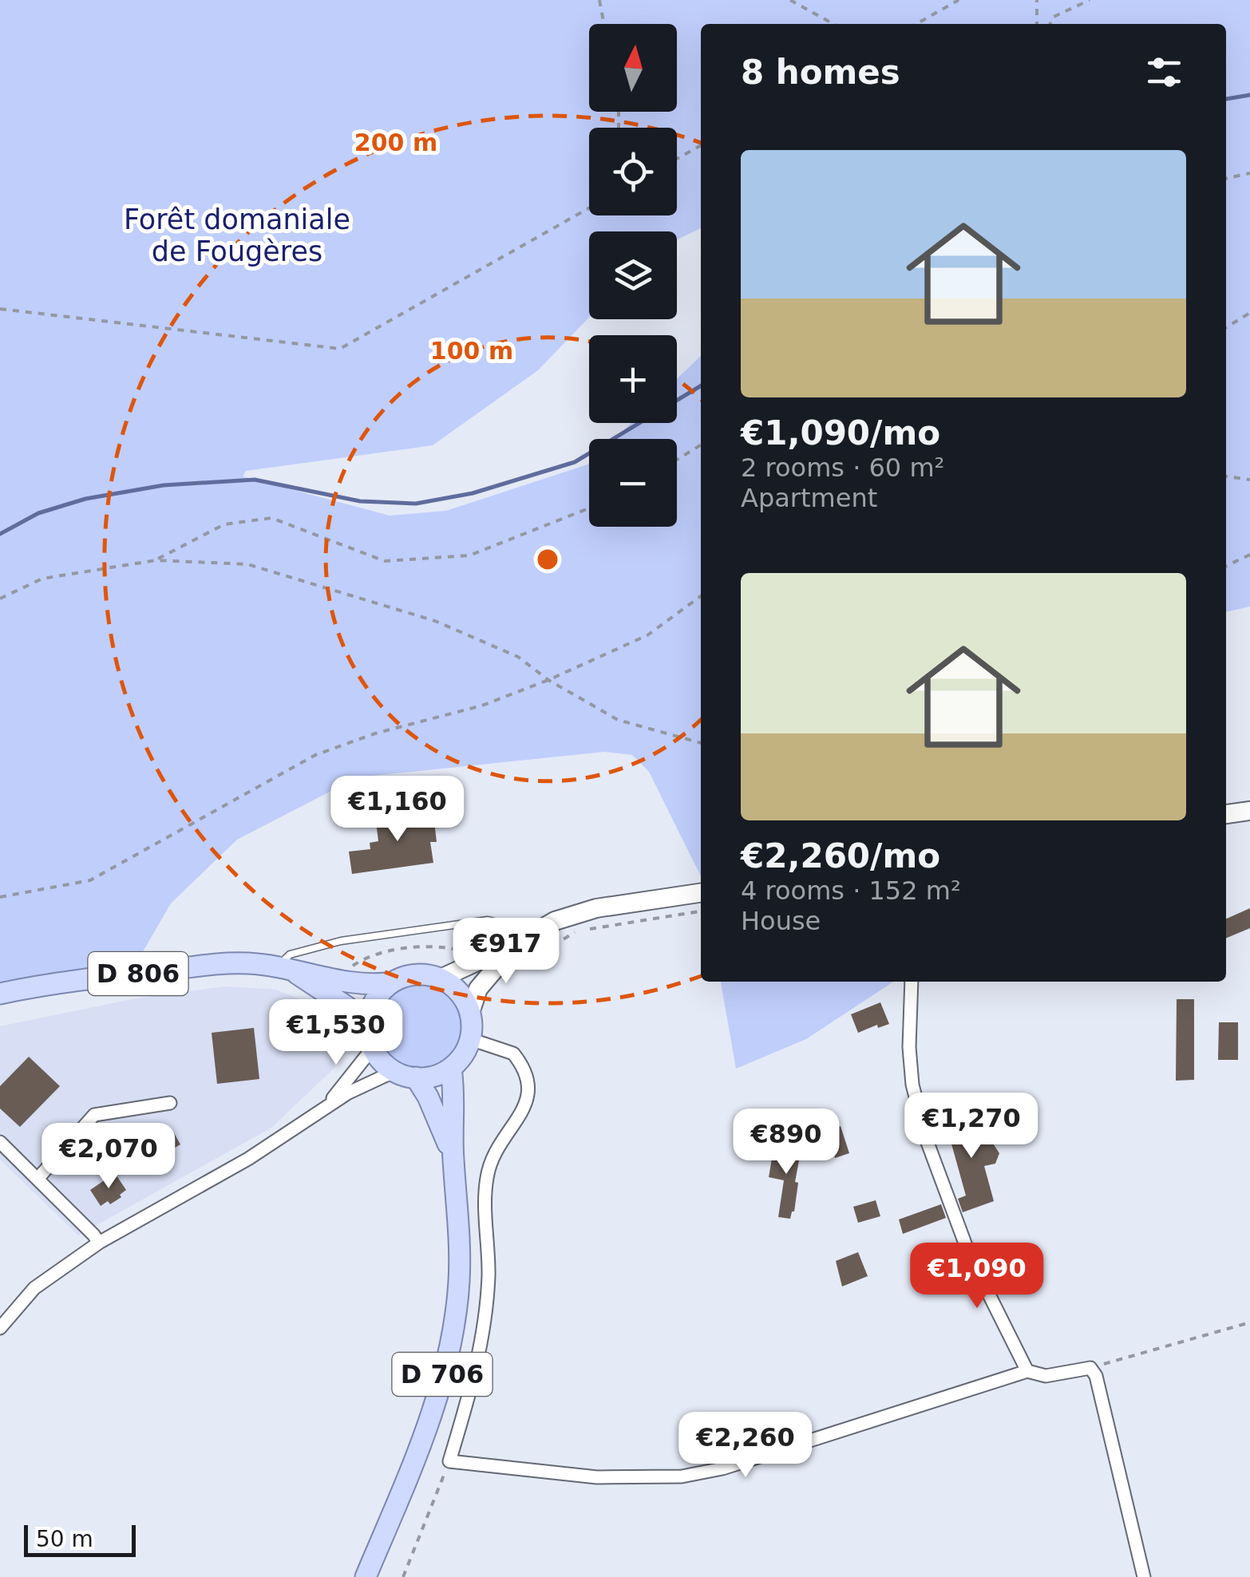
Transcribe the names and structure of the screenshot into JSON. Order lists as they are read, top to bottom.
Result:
{
  "streets": {
    "main road": ["D 806", "D 706"]
  },
  "crossings": [
    ["D 806", "D 706"]
  ],
  "parks": ["Forêt domaniale de Fougères"],
  "scale_bar": "50 m",
  "north": "top",
  "page": {
    "map_buttons": ["+", "−"],
    "heading": "8 homes",
    "list": [
      {
        "name": "€1,090/mo",
        "note": "2 rooms · 60 m² · Apartment"
      },
      {
        "name": "€2,260/mo",
        "note": "4 rooms · 152 m² · House"
      }
    ],
    "price": [
      "€1,160",
      "€917",
      "€1,530",
      "€1,270",
      "€890",
      "€2,070",
      "€1,090",
      "€2,260"
    ],
    "scale": "50 m"
  },
  "rings": ["200 m", "100 m"]
}
